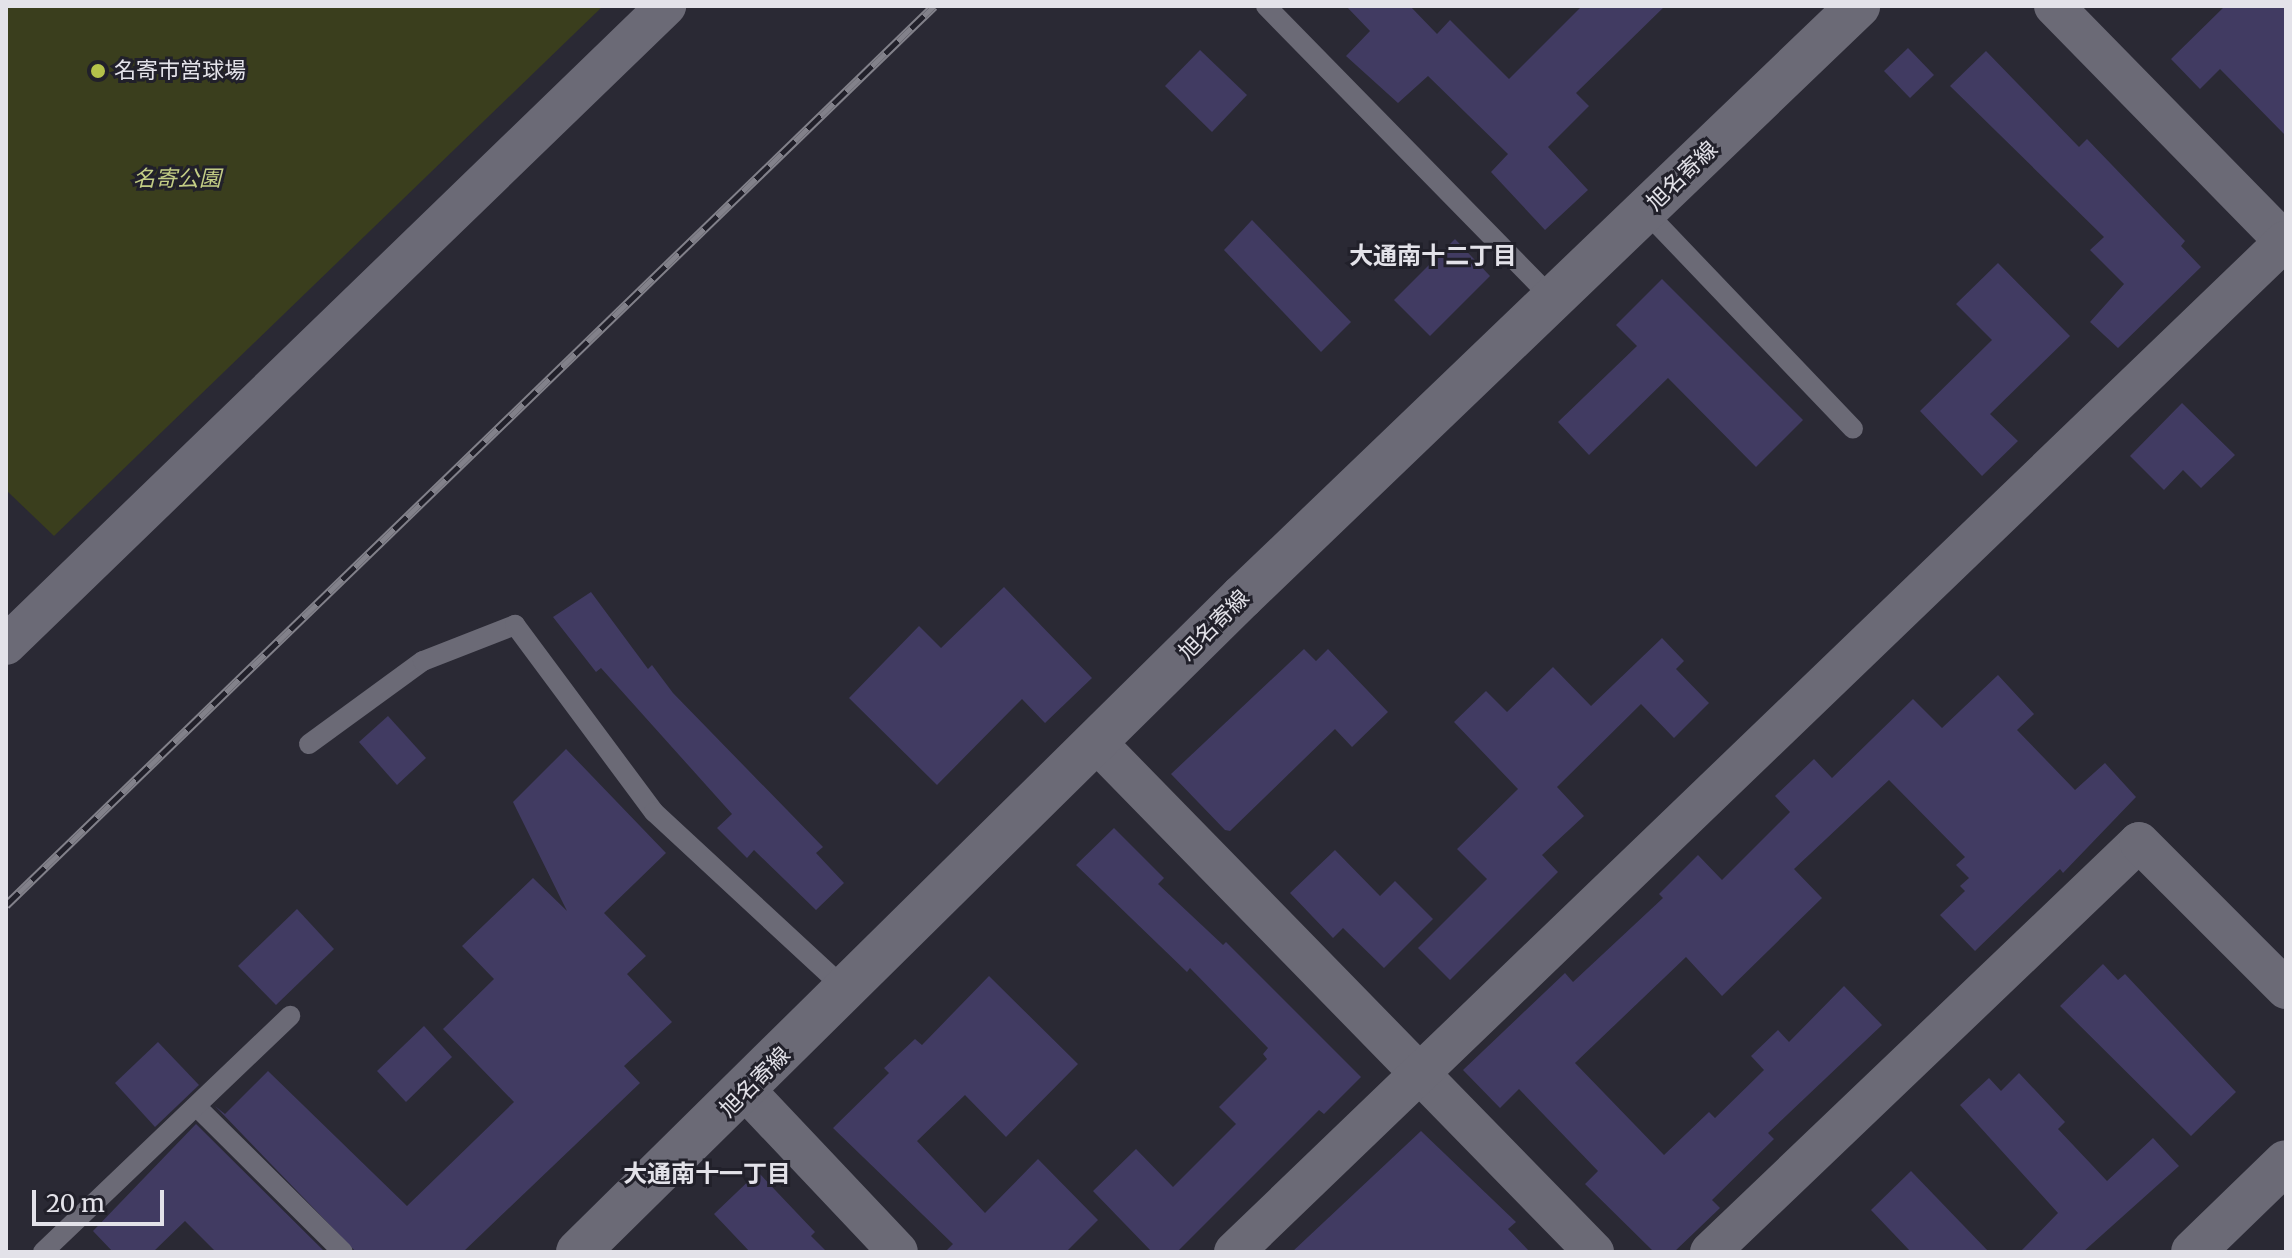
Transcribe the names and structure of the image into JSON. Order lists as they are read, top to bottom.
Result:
{
  "streets": {
    "main road": ["旭名寄線"]
  },
  "districts": ["大通南十二丁目", "大通南十一丁目"],
  "parks": ["名寄公園"],
  "places": ["名寄市営球場"],
  "scale_bar": "20 m"
}
